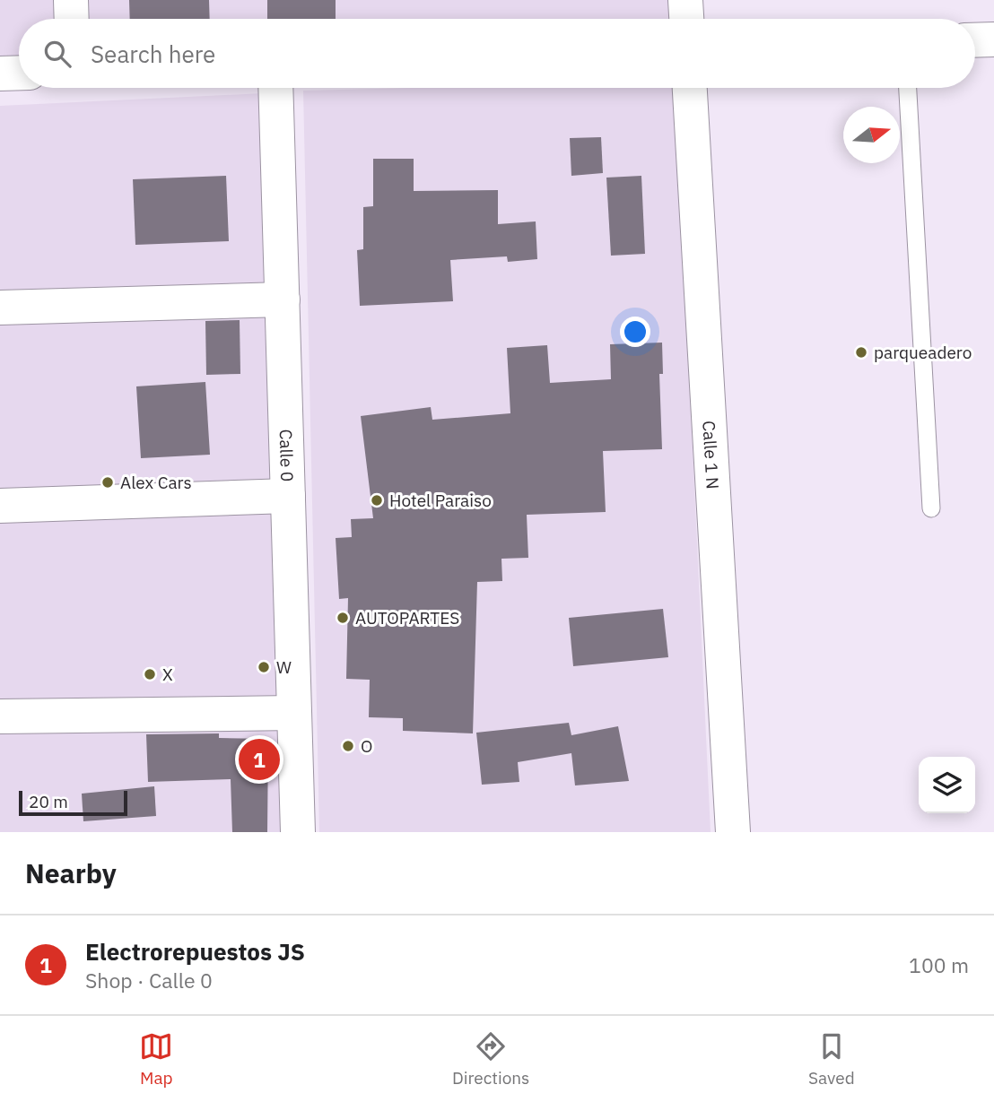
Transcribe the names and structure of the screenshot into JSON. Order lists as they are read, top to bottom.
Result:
{
  "streets": {
    "street": ["Calle 0", "Calle 1 N"]
  },
  "places": [
    "parqueadero",
    "Alex Cars",
    "Hotel Paraiso",
    "AUTOPARTES",
    "W",
    "X",
    "O"
  ],
  "scale_bar": "20 m",
  "north": "right",
  "page": {
    "search": "Search here",
    "pins": "1",
    "scale": "20 m",
    "heading": "Nearby",
    "list": [
      {
        "mark": "1",
        "name": "Electrorepuestos JS",
        "note": "Shop · Calle 0",
        "value": "100 m"
      }
    ],
    "nav": ["Map", "Directions", "Saved"]
  }
}
